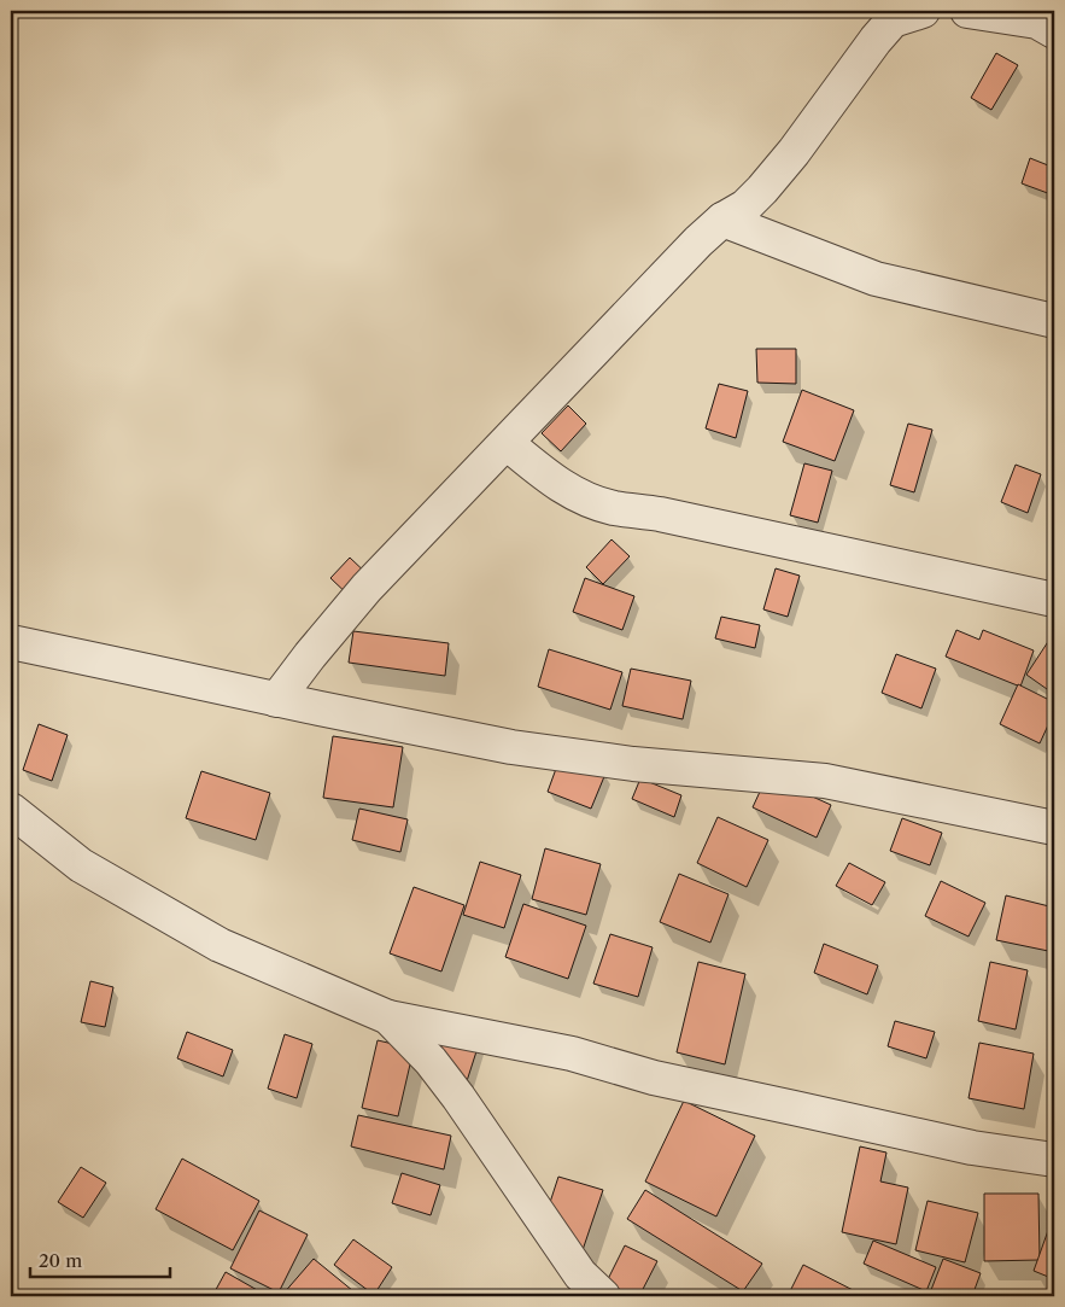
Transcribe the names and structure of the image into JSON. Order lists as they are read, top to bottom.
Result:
{
  "scale_bar": "20 m"
}
